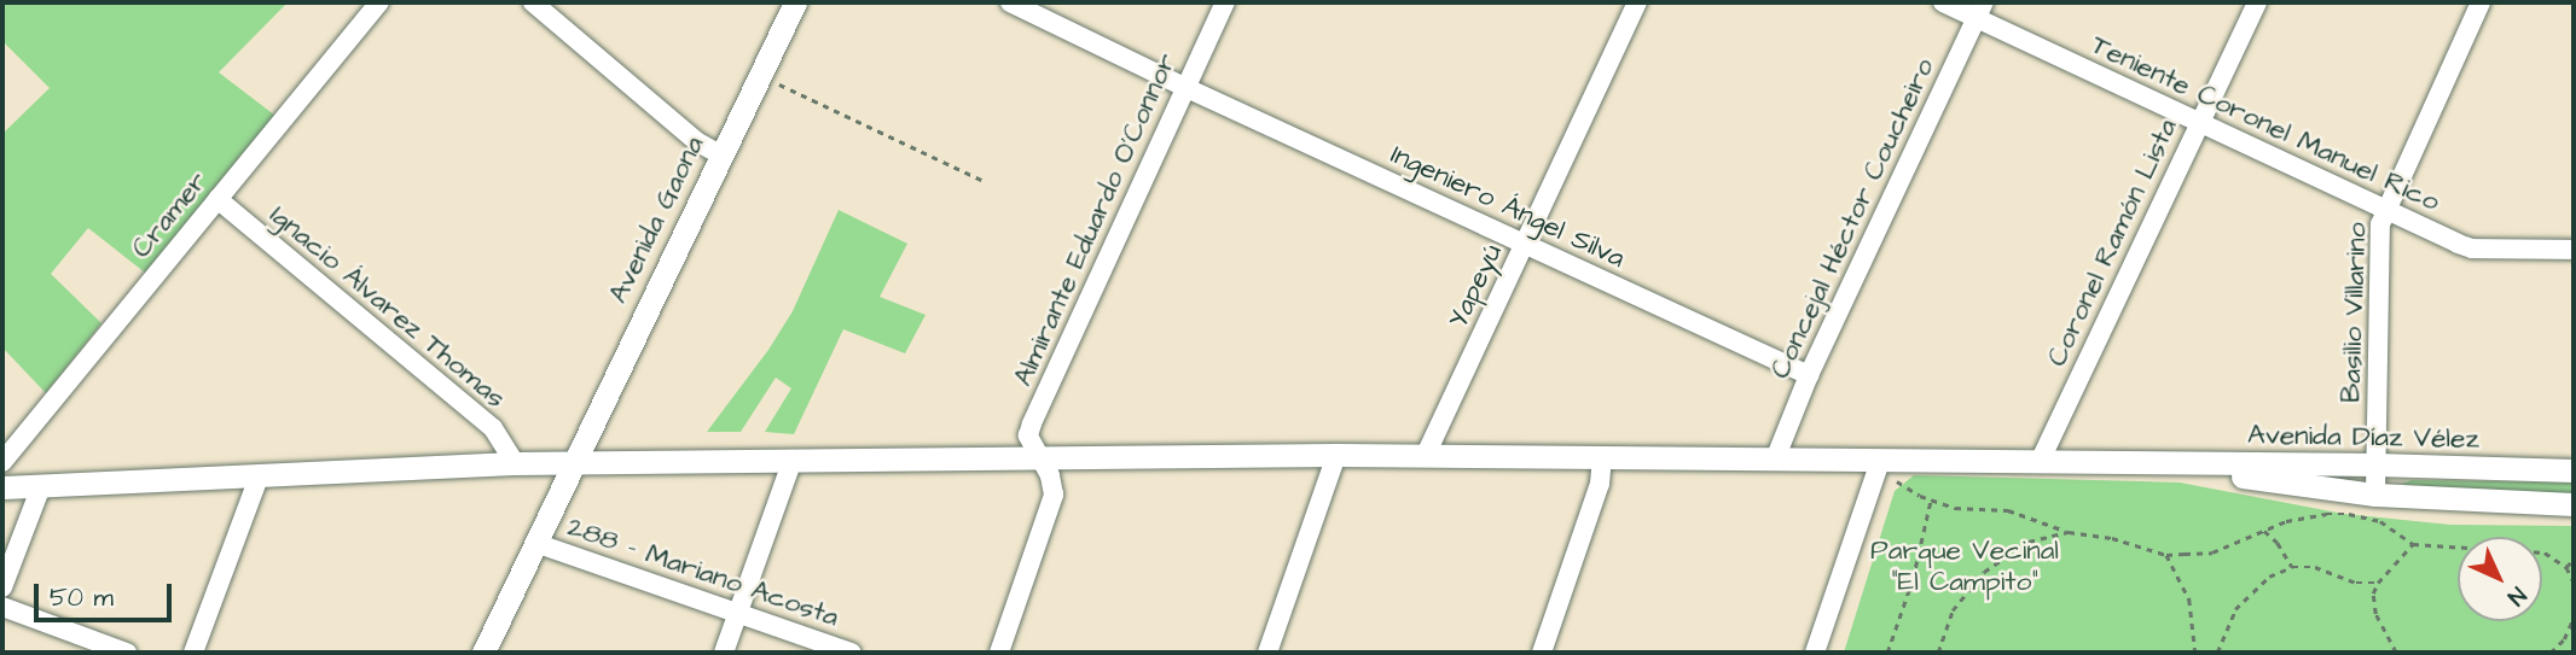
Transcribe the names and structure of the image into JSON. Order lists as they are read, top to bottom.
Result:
{
  "streets": {
    "main road": ["Avenida Gaona", "Avenida Díaz Vélez"],
    "street": [
      "Teniente Coronel Manuel Rico",
      "Ingeniero Ángel Silva",
      "Cramer",
      "Concejal Héctor Coucheiro",
      "Almirante Eduardo O'Connor",
      "Coronel Ramón Lista",
      "Yapeyú",
      "Ignacio Álvarez Thomas",
      "Basilio Villarino",
      "288 - Mariano Acosta"
    ]
  },
  "crossings": [
    ["Teniente Coronel Manuel Rico", "Concejal Héctor Coucheiro"],
    ["Teniente Coronel Manuel Rico", "Coronel Ramón Lista"],
    ["Teniente Coronel Manuel Rico", "Basilio Villarino"],
    ["Ingeniero Ángel Silva", "Concejal Héctor Coucheiro"],
    ["Ingeniero Ángel Silva", "Almirante Eduardo O'Connor"],
    ["Ingeniero Ángel Silva", "Yapeyú"],
    ["Cramer", "Ignacio Álvarez Thomas"],
    ["Avenida Gaona", "288 - Mariano Acosta"],
    ["Basilio Villarino", "Avenida Díaz Vélez"]
  ],
  "parks": ["Parque Vecinal \"El Campito\""],
  "scale_bar": "50 m",
  "north": "bottom right"
}
